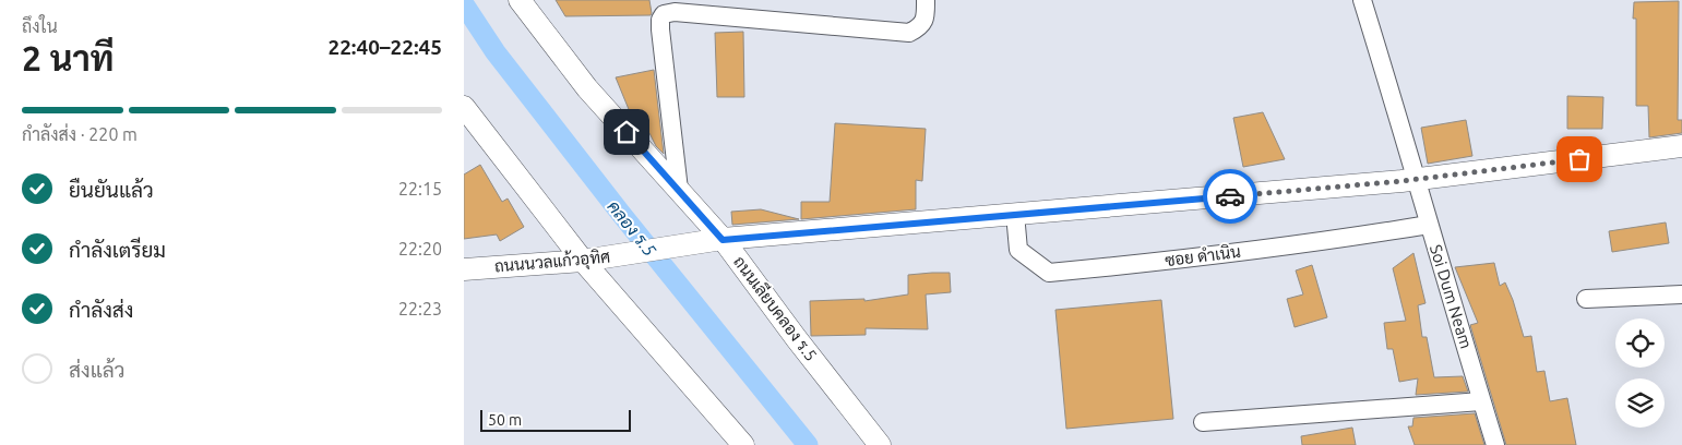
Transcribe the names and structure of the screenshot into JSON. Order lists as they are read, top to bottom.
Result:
{
  "streets": {
    "street": [
      "ซอย ดำเนิน",
      "ถนนนวลแก้วอุทิศ",
      "Soi Dum Neam",
      "ถนนเลียบคลอง ร.5"
    ]
  },
  "crossings": [
    ["ซอย ดำเนิน", "ถนนนวลแก้วอุทิศ"],
    ["ซอย ดำเนิน", "Soi Dum Neam"],
    ["ถนนนวลแก้วอุทิศ", "Soi Dum Neam"],
    ["ถนนนวลแก้วอุทิศ", "ถนนเลียบคลอง ร.5"]
  ],
  "water": ["คลอง ร.5"],
  "scale_bar": "50 m",
  "page": {
    "heading": ["2 นาที", "ถึงใน", "22:40–22:45"],
    "bar": "กำลังส่ง · 220 m",
    "list": [
      ["ยืนยันแล้ว", "22:15"],
      ["กำลังเตรียม", "22:20"],
      ["กำลังส่ง", "22:23"],
      "ส่งแล้ว"
    ],
    "scale": "50 m"
  }
}
